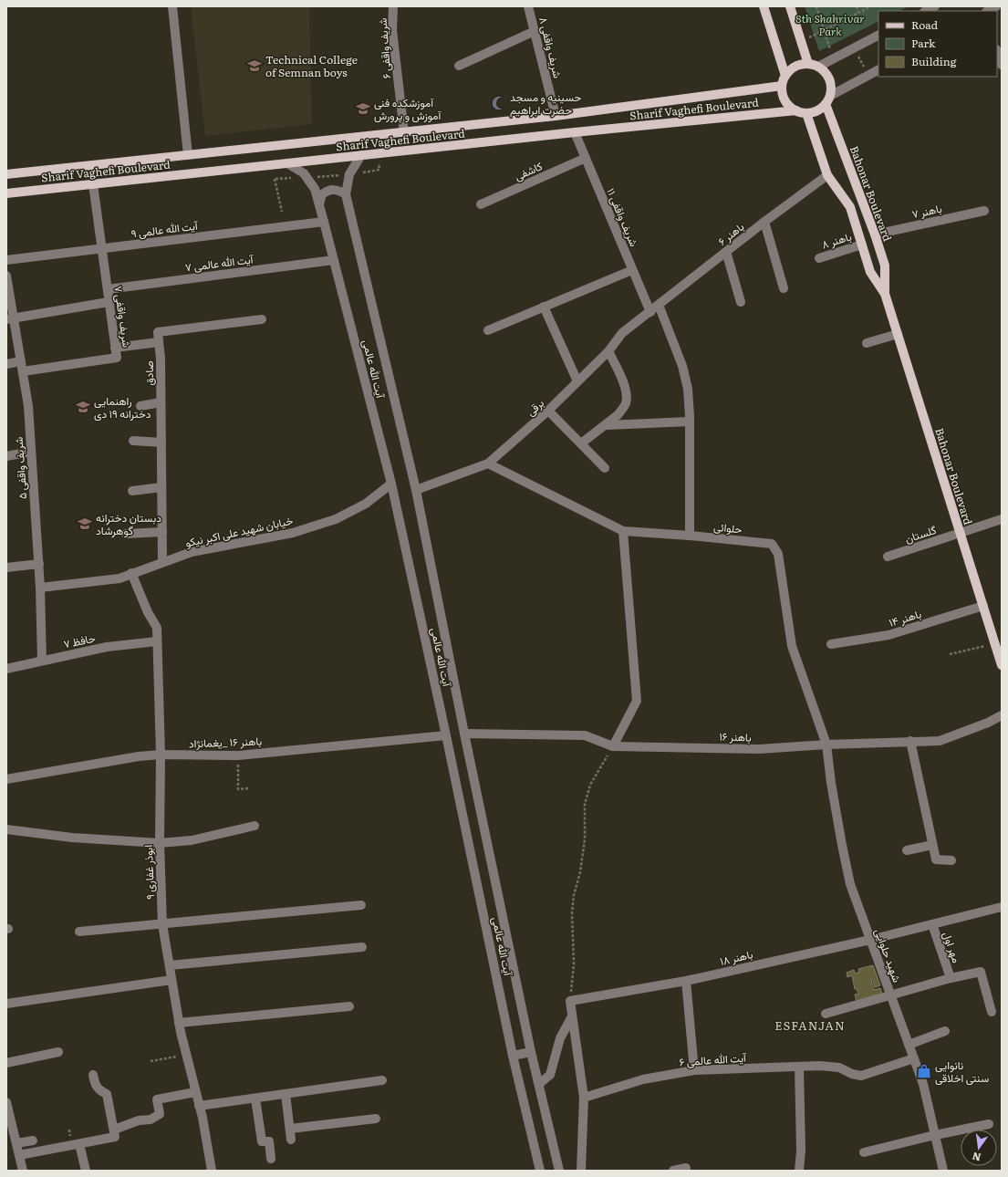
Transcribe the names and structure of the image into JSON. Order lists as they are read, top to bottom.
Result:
{
  "streets": {
    "main road": ["Sharif Vaghefi Boulevard", "Bahonar Boulevard"],
    "street": [
      "شریف واقفی ۸",
      "شریف واقفی ۶",
      "کاشفی",
      "باهنر ۷",
      "شریف واقفی ۱۱",
      "آیت الله عالمی ۹",
      "باهنر ۶",
      "باهنر ۸",
      "آیت الله عالمی ۷",
      "شریف واقفی ۷",
      "آیت الله عالمی",
      "صادق",
      "برقی",
      "شریف واقفی ۵",
      "حلوائی",
      "خیابان شهید علی اکبر نیکو",
      "گلستان",
      "باهنر ۱۴",
      "حافظ ۷",
      "باهنر ۱۶",
      "باهنر ۱۶ _یغمانژاد",
      "ابوذر غفاری ۹",
      "مهر اول",
      "شهید حلوایی",
      "باهنر ۱۸",
      "آیت الله عالمی ۶"
    ]
  },
  "crossings": [
    ["شریف واقفی ۸", "Sharif Vaghefi Boulevard"],
    ["شریف واقفی ۶", "Sharif Vaghefi Boulevard"],
    ["Sharif Vaghefi Boulevard", "Bahonar Boulevard"],
    ["Sharif Vaghefi Boulevard", "شریف واقفی ۱۱"],
    ["Sharif Vaghefi Boulevard", "شریف واقفی ۷"],
    ["Sharif Vaghefi Boulevard", "آیت الله عالمی"],
    ["کاشفی", "شریف واقفی ۱۱"],
    ["Bahonar Boulevard", "باهنر ۷"],
    ["Bahonar Boulevard", "باهنر ۶"],
    ["Bahonar Boulevard", "باهنر ۸"],
    ["Bahonar Boulevard", "گلستان"],
    ["Bahonar Boulevard", "باهنر ۱۴"],
    ["شریف واقفی ۱۱", "باهنر ۶"],
    ["شریف واقفی ۱۱", "برقی"],
    ["آیت الله عالمی ۹", "شریف واقفی ۷"],
    ["آیت الله عالمی ۹", "آیت الله عالمی"],
    ["باهنر ۶", "برقی"],
    ["آیت الله عالمی ۷", "شریف واقفی ۷"],
    ["آیت الله عالمی ۷", "آیت الله عالمی"],
    ["شریف واقفی ۷", "شریف واقفی ۵"],
    ["آیت الله عالمی", "برقی"],
    ["آیت الله عالمی", "خیابان شهید علی اکبر نیکو"],
    ["آیت الله عالمی", "باهنر ۱۶"],
    ["آیت الله عالمی", "باهنر ۱۶ _یغمانژاد"],
    ["صادق", "خیابان شهید علی اکبر نیکو"],
    ["برقی", "حلوائی"],
    ["شریف واقفی ۵", "خیابان شهید علی اکبر نیکو"],
    ["شریف واقفی ۵", "حافظ ۷"],
    ["حلوائی", "باهنر ۱۶"],
    ["حلوائی", "شهید حلوایی"],
    ["خیابان شهید علی اکبر نیکو", "ابوذر غفاری ۹"],
    ["حافظ ۷", "ابوذر غفاری ۹"],
    ["باهنر ۱۶", "شهید حلوایی"],
    ["باهنر ۱۶ _یغمانژاد", "ابوذر غفاری ۹"],
    ["مهر اول", "باهنر ۱۸"],
    ["شهید حلوایی", "باهنر ۱۸"],
    ["شهید حلوایی", "آیت الله عالمی ۶"]
  ],
  "districts": ["ESFANJAN"],
  "parks": ["8th Shahrivar Park"],
  "places": {
    "school or university": [
      "Technical College of Semnan boys",
      "آموزشکده فنی آموزش و پرورش",
      "راهنمایی دخترانه ۱۹ دی",
      "دبستان دخترانه گوهرشاد"
    ],
    "mosque": ["حسینیه و مسجد حضرت ابراهیم"],
    "shop": ["نانوایی سنتی اخلاقی"]
  },
  "legend": ["Road", "Park", "Building"],
  "north": "bottom"
}
